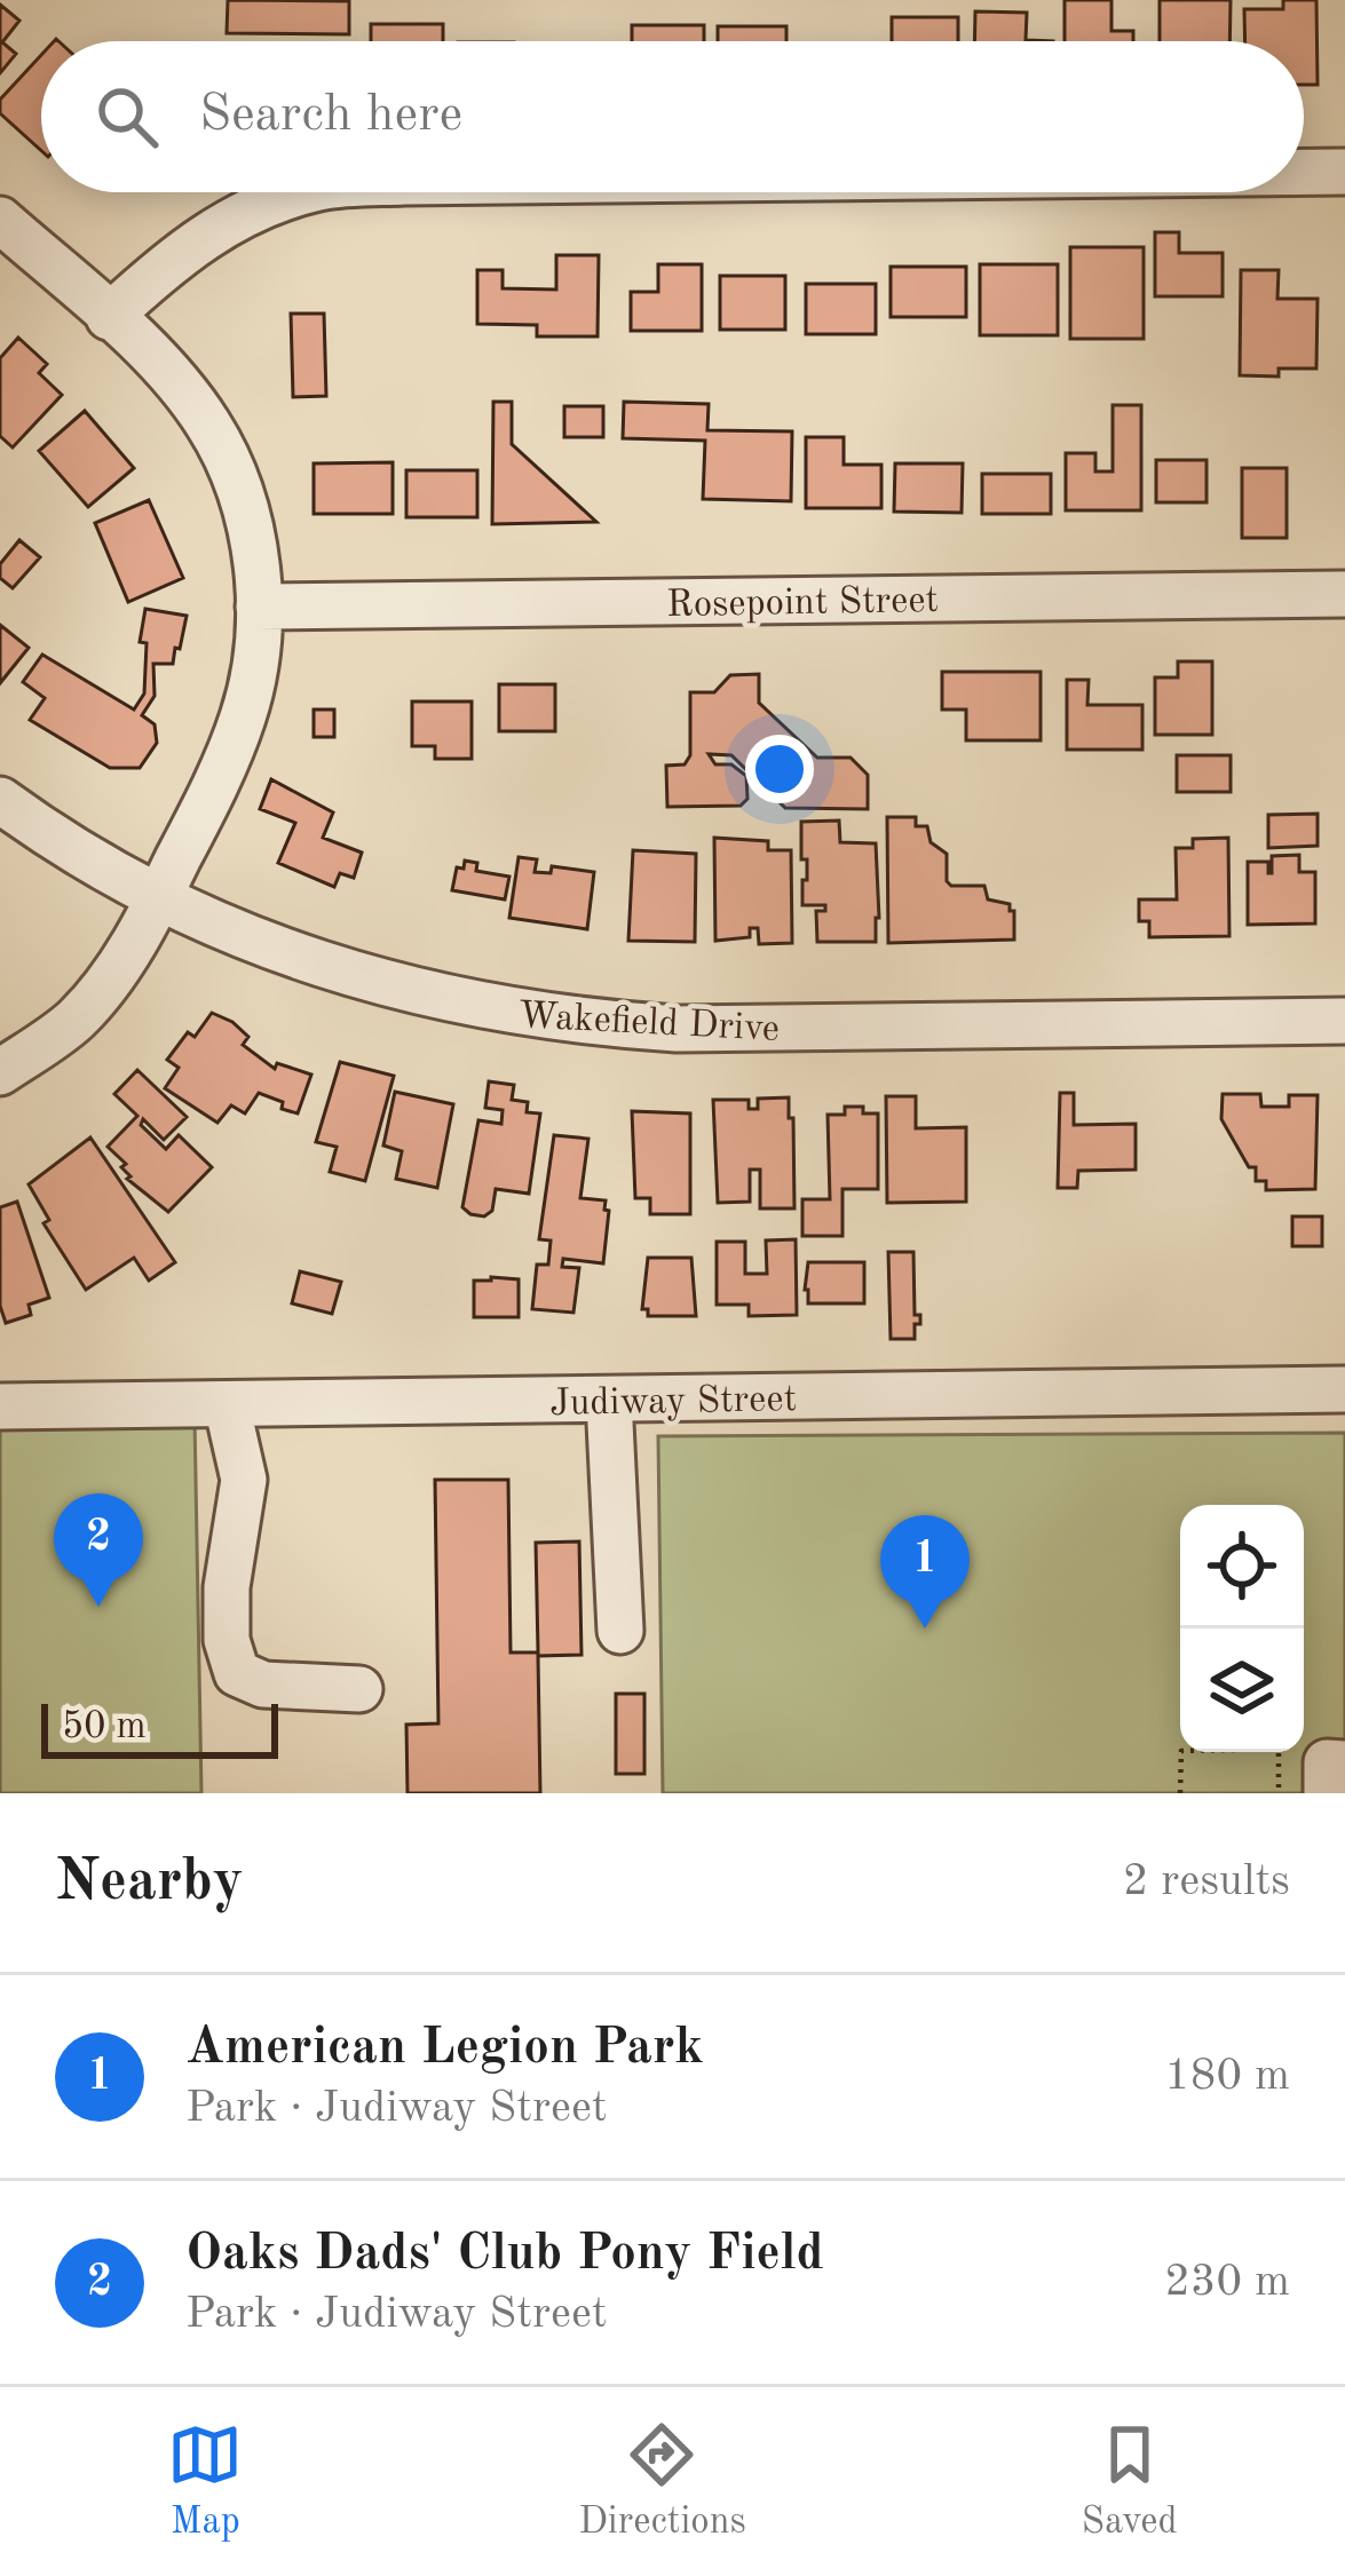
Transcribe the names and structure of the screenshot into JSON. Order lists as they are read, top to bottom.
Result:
{
  "streets": {
    "street": ["Rosepoint Street", "Wakefield Drive", "Judiway Street"]
  },
  "scale_bar": "50 m",
  "page": {
    "search": "Search here",
    "pins": ["2", "1"],
    "scale": "50 m",
    "heading": ["Nearby", "2 results"],
    "list": [
      {
        "mark": "1",
        "name": "American Legion Park",
        "note": "Park · Judiway Street",
        "value": "180 m"
      },
      {
        "mark": "2",
        "name": "Oaks Dads' Club Pony Field",
        "note": "Park · Judiway Street",
        "value": "230 m"
      }
    ],
    "nav": ["Map", "Directions", "Saved"]
  }
}
